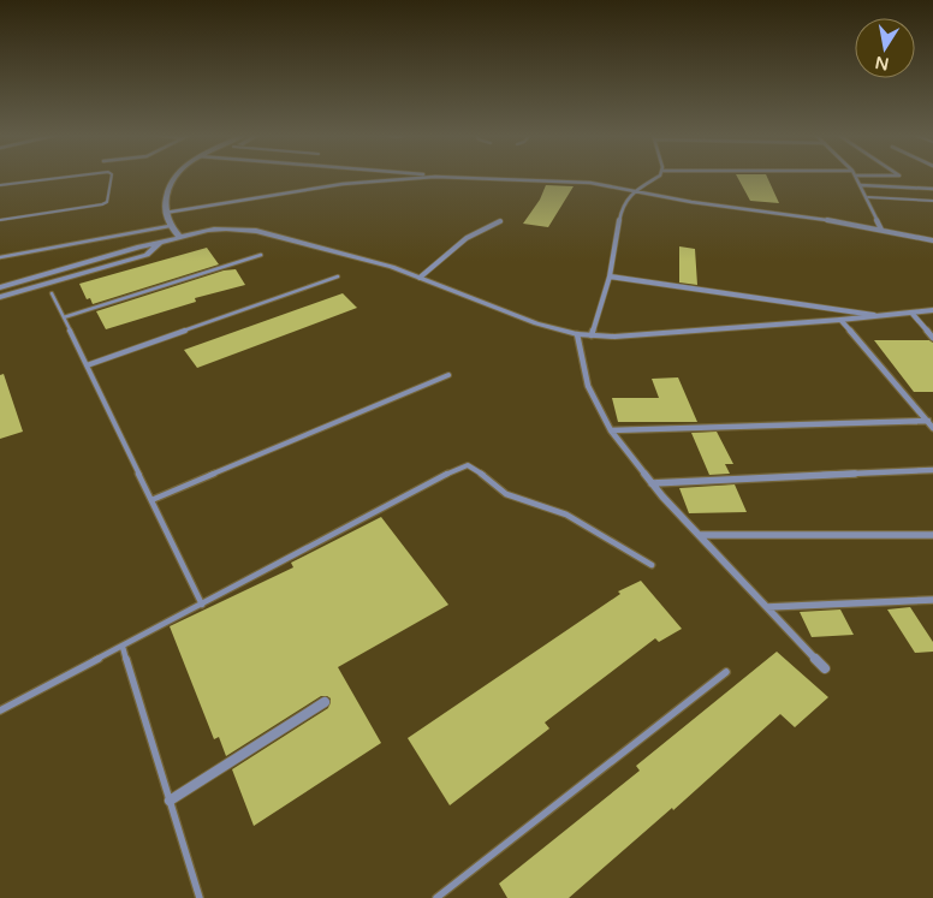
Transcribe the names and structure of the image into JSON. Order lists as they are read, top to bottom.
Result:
{
  "north": "bottom"
}
